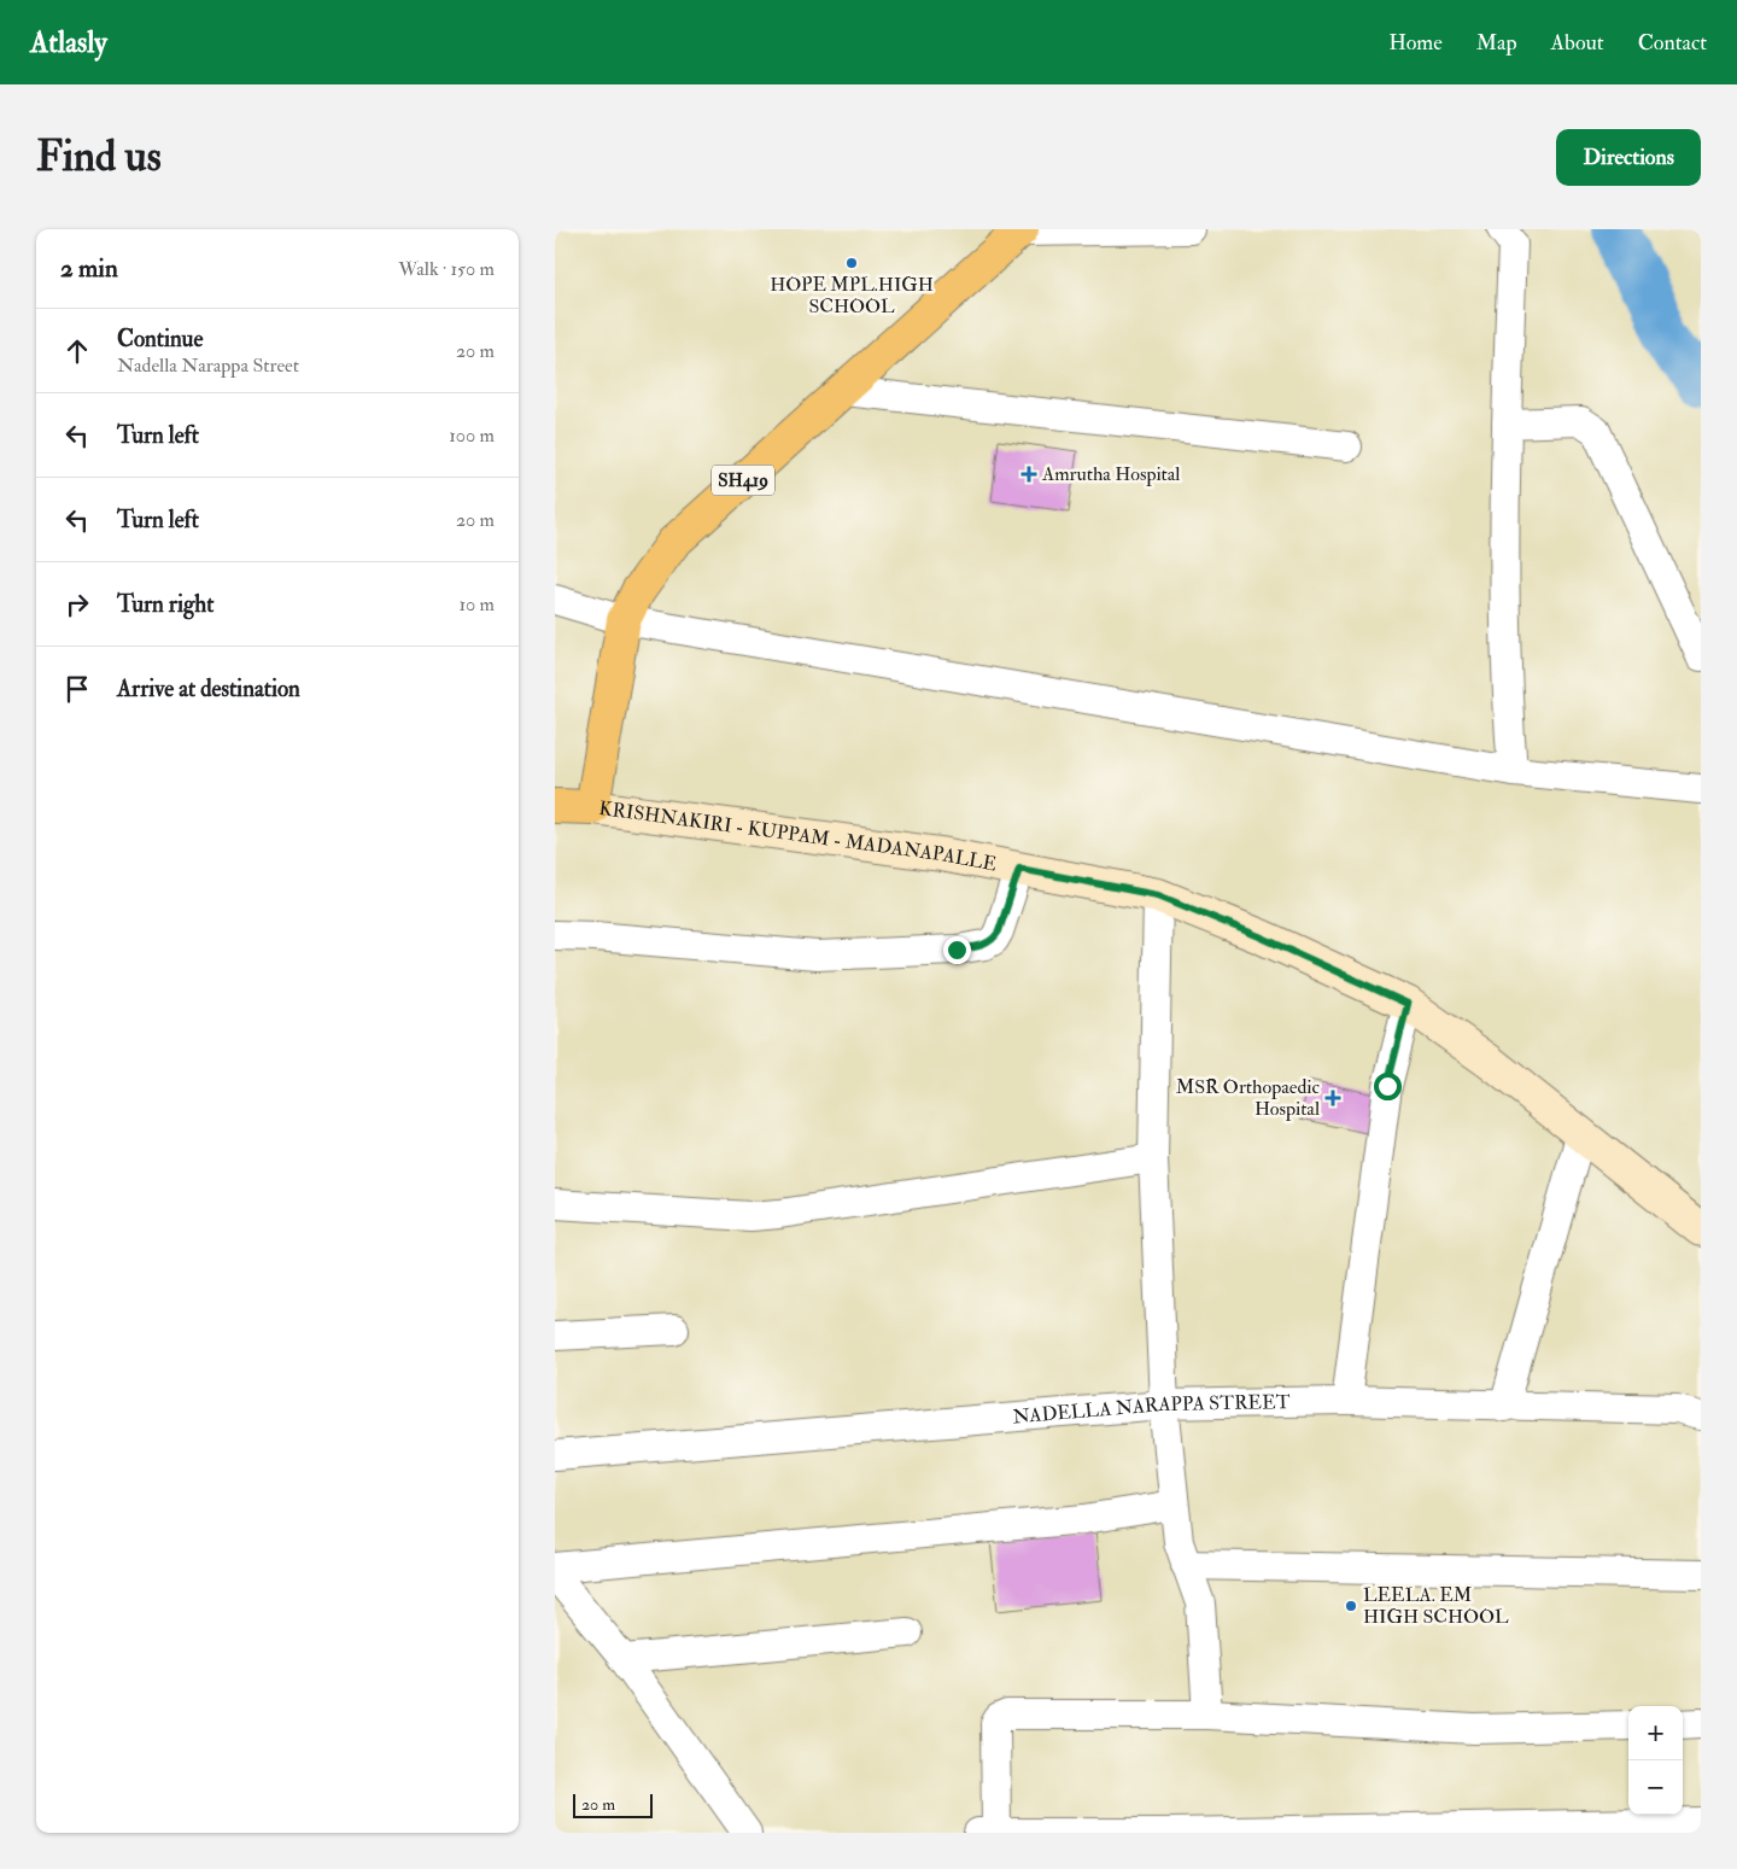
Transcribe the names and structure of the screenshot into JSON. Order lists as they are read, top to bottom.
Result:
{
  "streets": {
    "main road": ["SH419", "KRISHNAKIRI - KUPPAM - MADANAPALLE"],
    "street": ["NADELLA NARAPPA STREET"]
  },
  "crossings": [
    ["SH419", "KRISHNAKIRI - KUPPAM - MADANAPALLE"]
  ],
  "places": {
    "other": ["HOPE MPL.HIGH SCHOOL", "LEELA. EM HIGH SCHOOL"],
    "health": ["Amrutha Hospital", "MSR Orthopaedic Hospital"]
  },
  "scale_bar": "20 m",
  "page": {
    "header": "Atlasly",
    "nav": [
      "Home",
      "Map",
      "About",
      "Contact"
    ],
    "buttons": "Directions",
    "title": "Find us",
    "heading": ["2 min", "Walk · 150 m"],
    "list": [
      ["Continue", "Nadella Narappa Street", "20 m"],
      ["Turn left", "100 m"],
      ["Turn left", "20 m"],
      ["Turn right", "10 m"],
      "Arrive at destination"
    ],
    "map_buttons": ["+", "−"],
    "scale": "20 m"
  }
}
